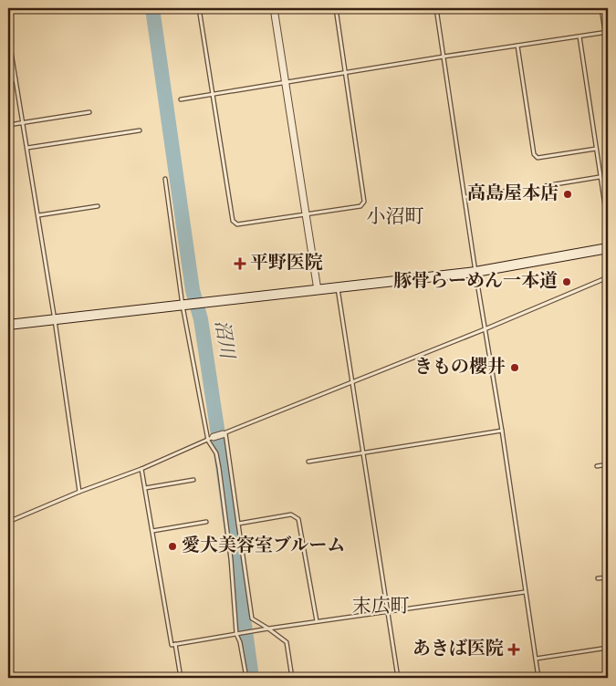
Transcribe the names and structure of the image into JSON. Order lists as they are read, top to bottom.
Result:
{
  "districts": ["小沼町", "末広町"],
  "water": ["沼川"],
  "places": {
    "other": [
      "高島屋本店",
      "豚骨らーめん一本道",
      "きもの櫻井",
      "愛犬美容室ブルーム"
    ],
    "health": ["平野医院", "あきば医院"]
  }
}
